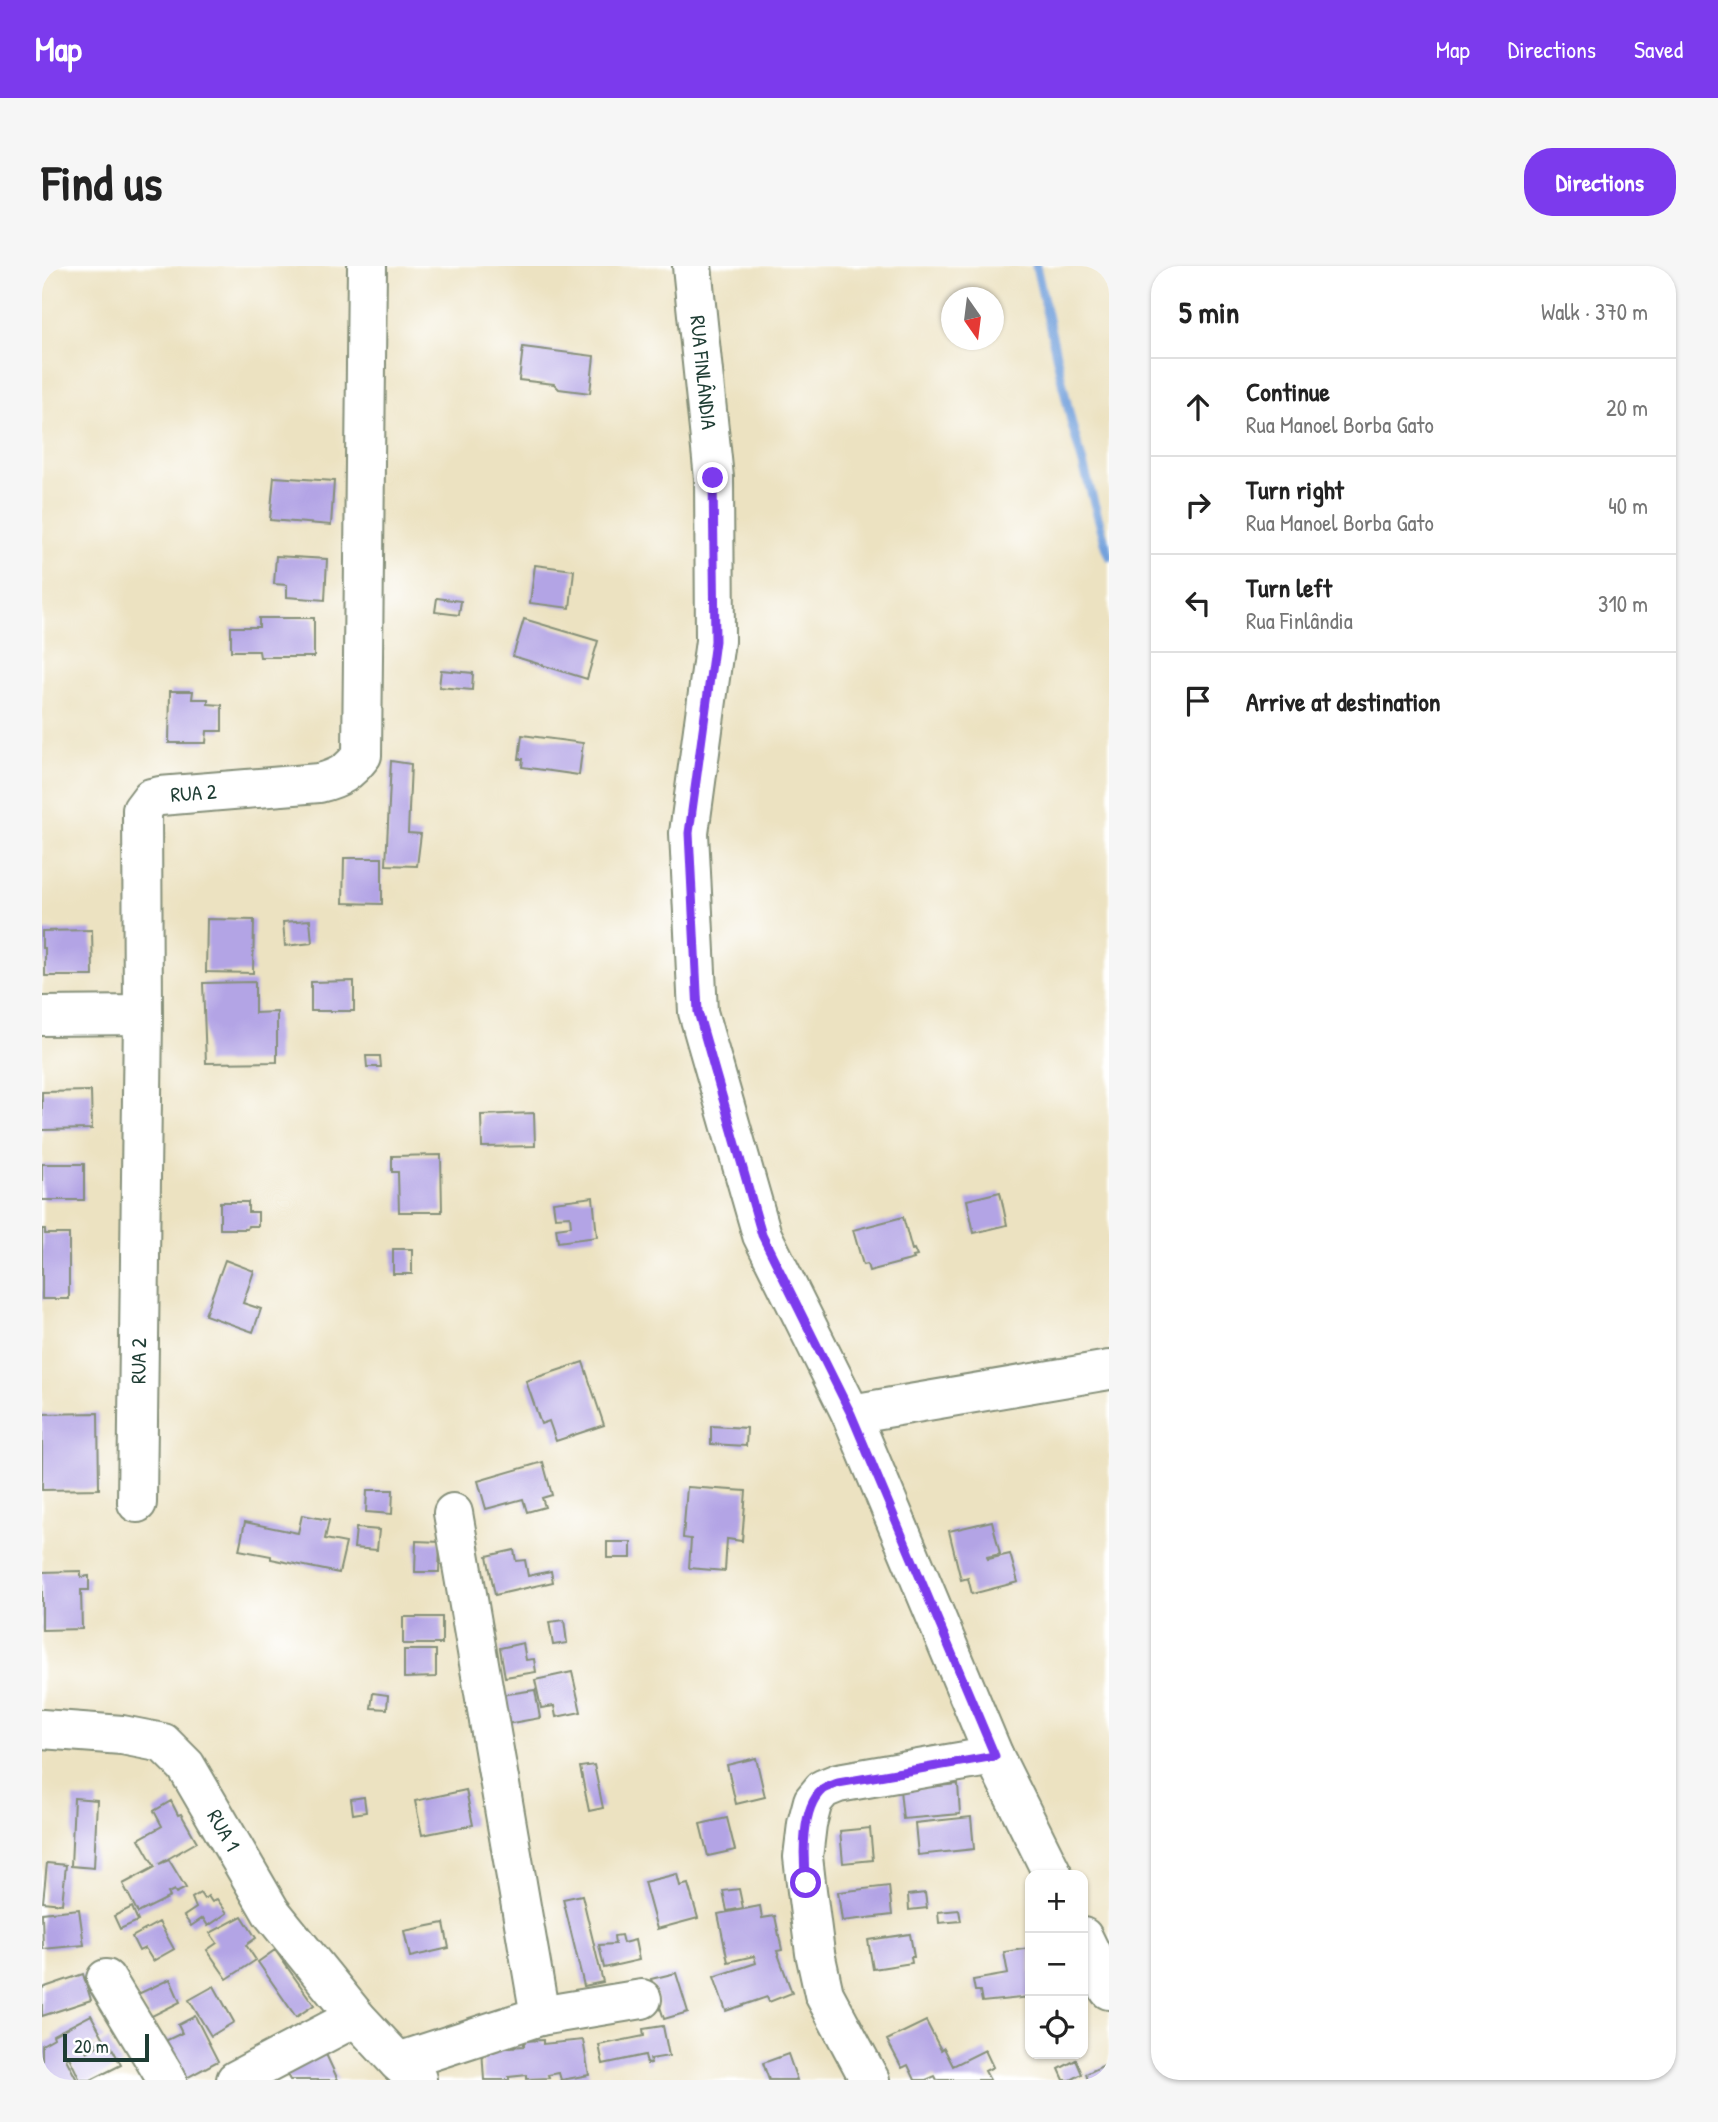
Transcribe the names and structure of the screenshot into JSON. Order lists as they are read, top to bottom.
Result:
{
  "streets": {
    "street": ["RUA FINLÂNDIA", "RUA 2", "RUA 1"]
  },
  "scale_bar": "20 m",
  "north": "bottom",
  "page": {
    "header": "Map",
    "nav": ["Map", "Directions", "Saved"],
    "buttons": "Directions",
    "title": "Find us",
    "heading": ["5 min", "Walk · 370 m"],
    "list": [
      ["Continue", "Rua Manoel Borba Gato", "20 m"],
      ["Turn right", "Rua Manoel Borba Gato", "40 m"],
      ["Turn left", "Rua Finlândia", "310 m"],
      "Arrive at destination"
    ],
    "map_buttons": ["+", "−"],
    "scale": "20 m"
  }
}
